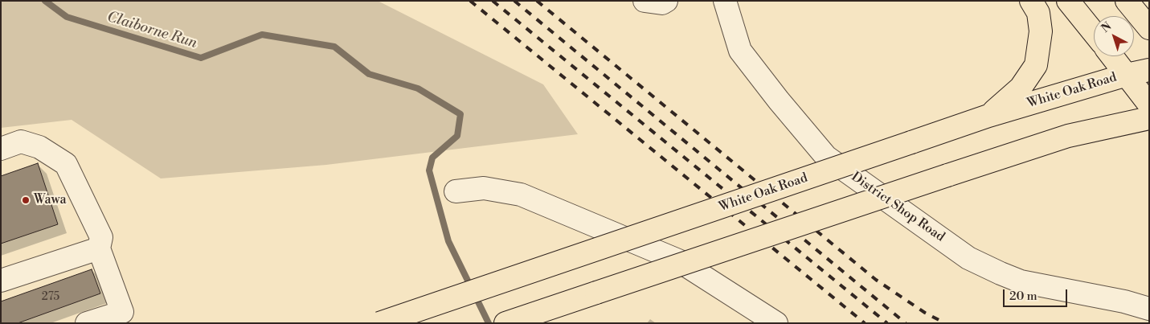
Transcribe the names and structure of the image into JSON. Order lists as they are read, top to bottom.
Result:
{
  "streets": {
    "main road": ["White Oak Road"],
    "lane": ["District Shop Road"]
  },
  "water": ["Claiborne Run"],
  "places": ["Wawa"],
  "house_numbers": ["275"],
  "scale_bar": "20 m",
  "north": "top left"
}
